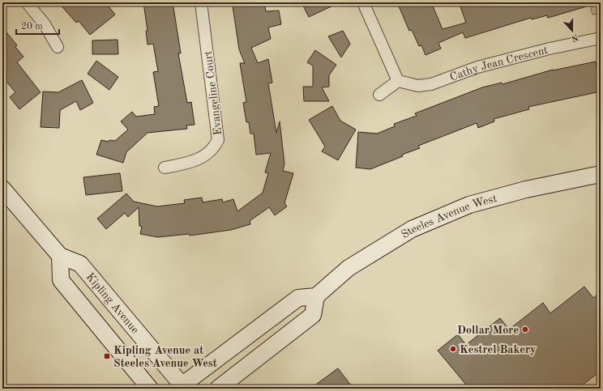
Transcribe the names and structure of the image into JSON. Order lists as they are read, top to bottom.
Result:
{
  "streets": {
    "main road": ["Steeles Avenue West", "Kipling Avenue"],
    "street": ["Cathy Jean Crescent", "Evangeline Court"]
  },
  "places": {
    "other": ["Dollar More", "Kestrel Bakery"],
    "transit": ["Kipling Avenue at Steeles Avenue West"]
  },
  "scale_bar": "20 m",
  "north": "bottom"
}
